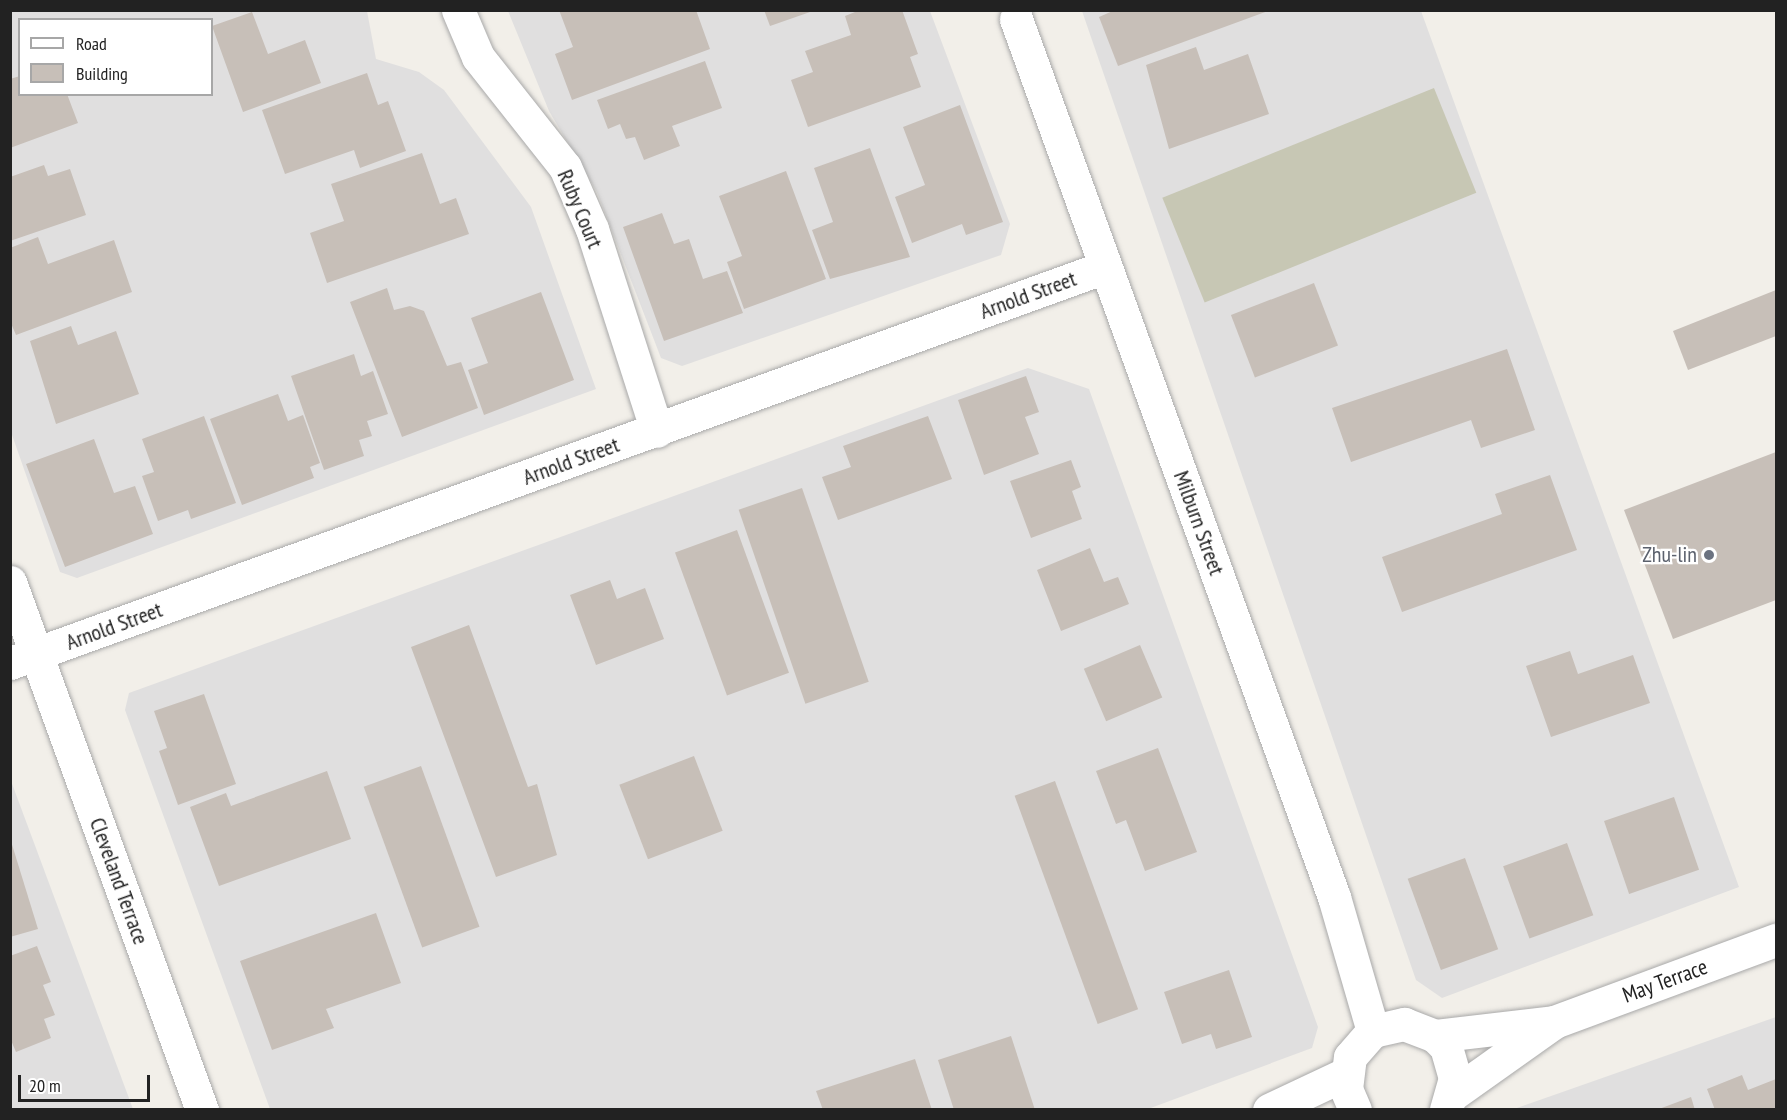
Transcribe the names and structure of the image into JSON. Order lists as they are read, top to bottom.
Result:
{
  "streets": {
    "street": [
      "Ruby Court",
      "Arnold Street",
      "Milburn Street",
      "Cleveland Terrace",
      "May Terrace"
    ]
  },
  "crossings": [
    ["Ruby Court", "Arnold Street"],
    ["Arnold Street", "Milburn Street"],
    ["Arnold Street", "Cleveland Terrace"]
  ],
  "places": ["Zhu-lin"],
  "legend": ["Road", "Building"],
  "scale_bar": "20 m"
}
